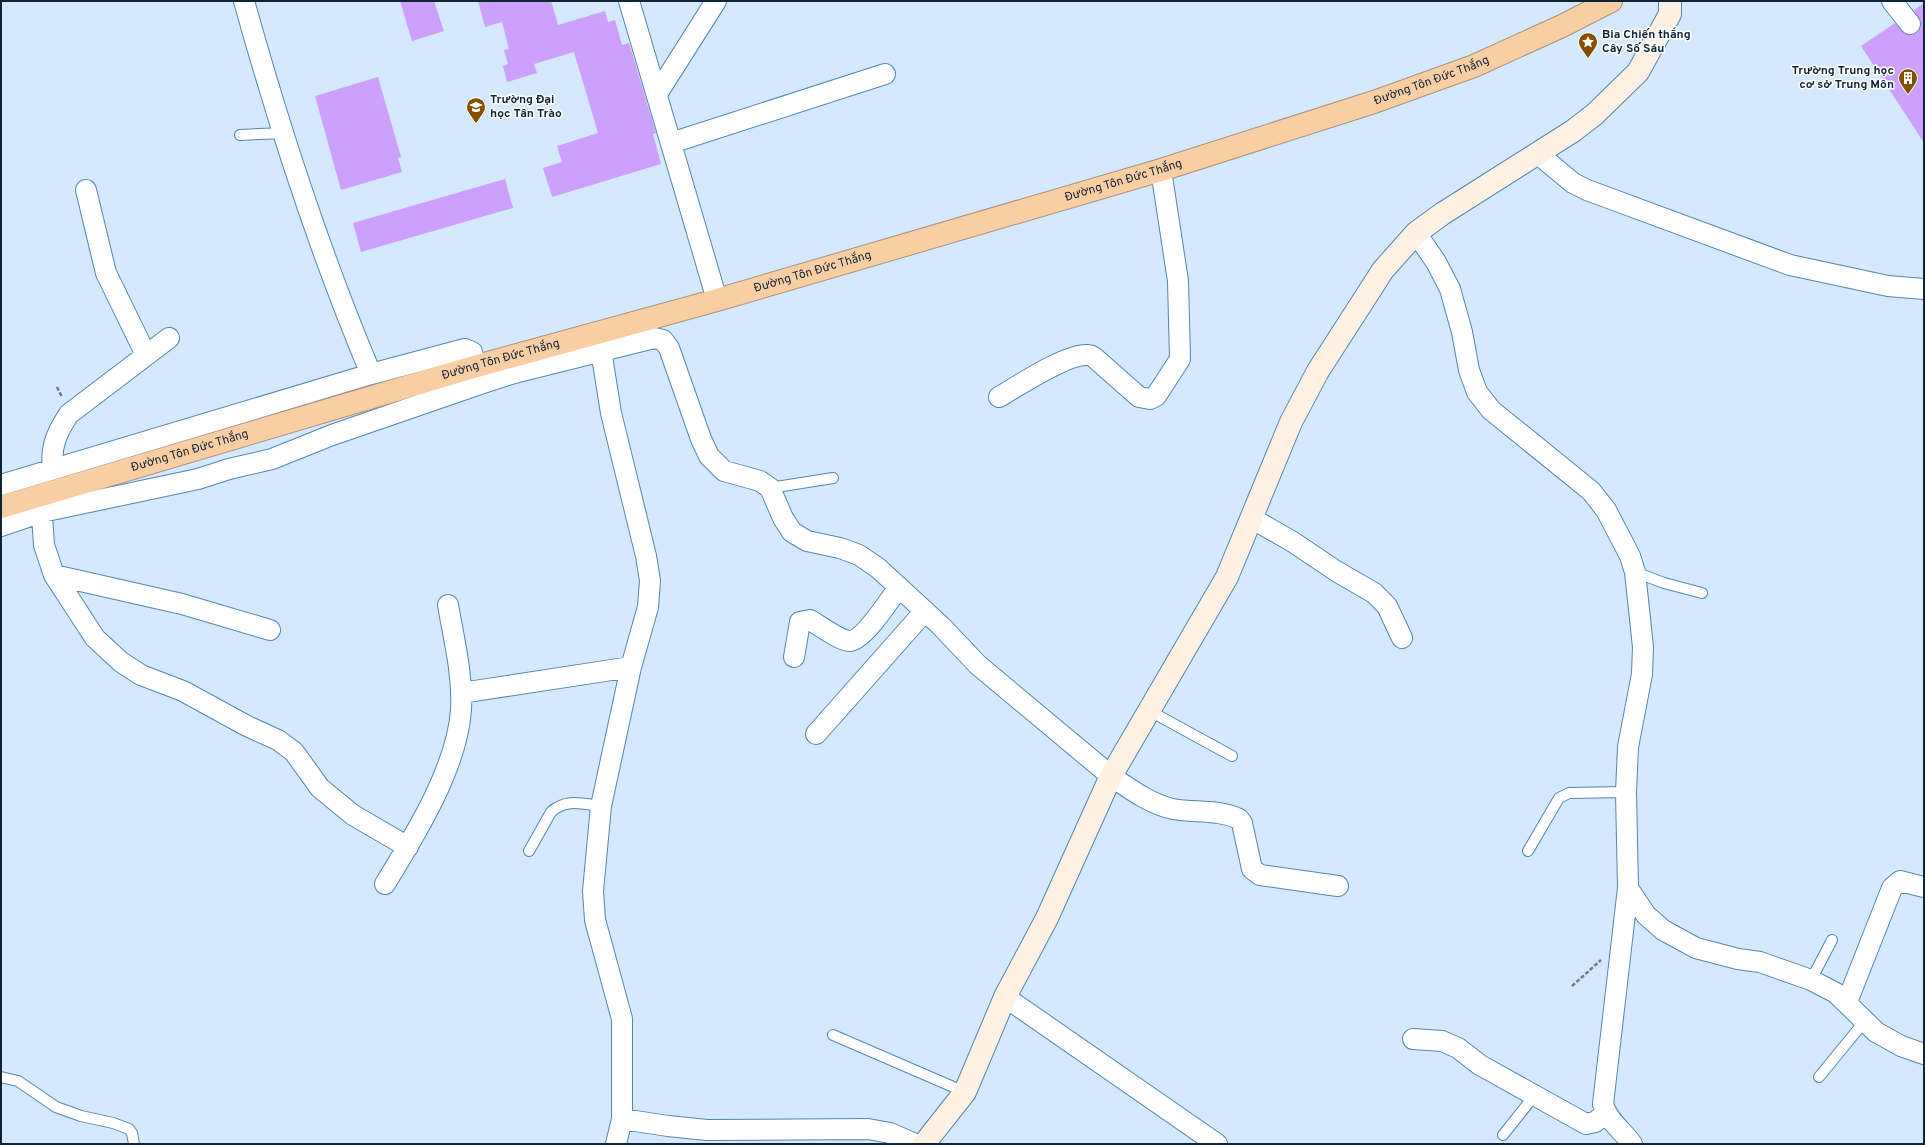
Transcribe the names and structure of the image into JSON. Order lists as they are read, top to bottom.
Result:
{
  "streets": {
    "highway": ["Đường Tôn Đức Thắng"]
  },
  "places": {
    "place": ["Bia Chiến thắng Cây Số Sáu"],
    "building": ["Trường Trung học cơ sở Trung Môn"],
    "school or university": ["Trường Đại học Tân Trào"]
  }
}
